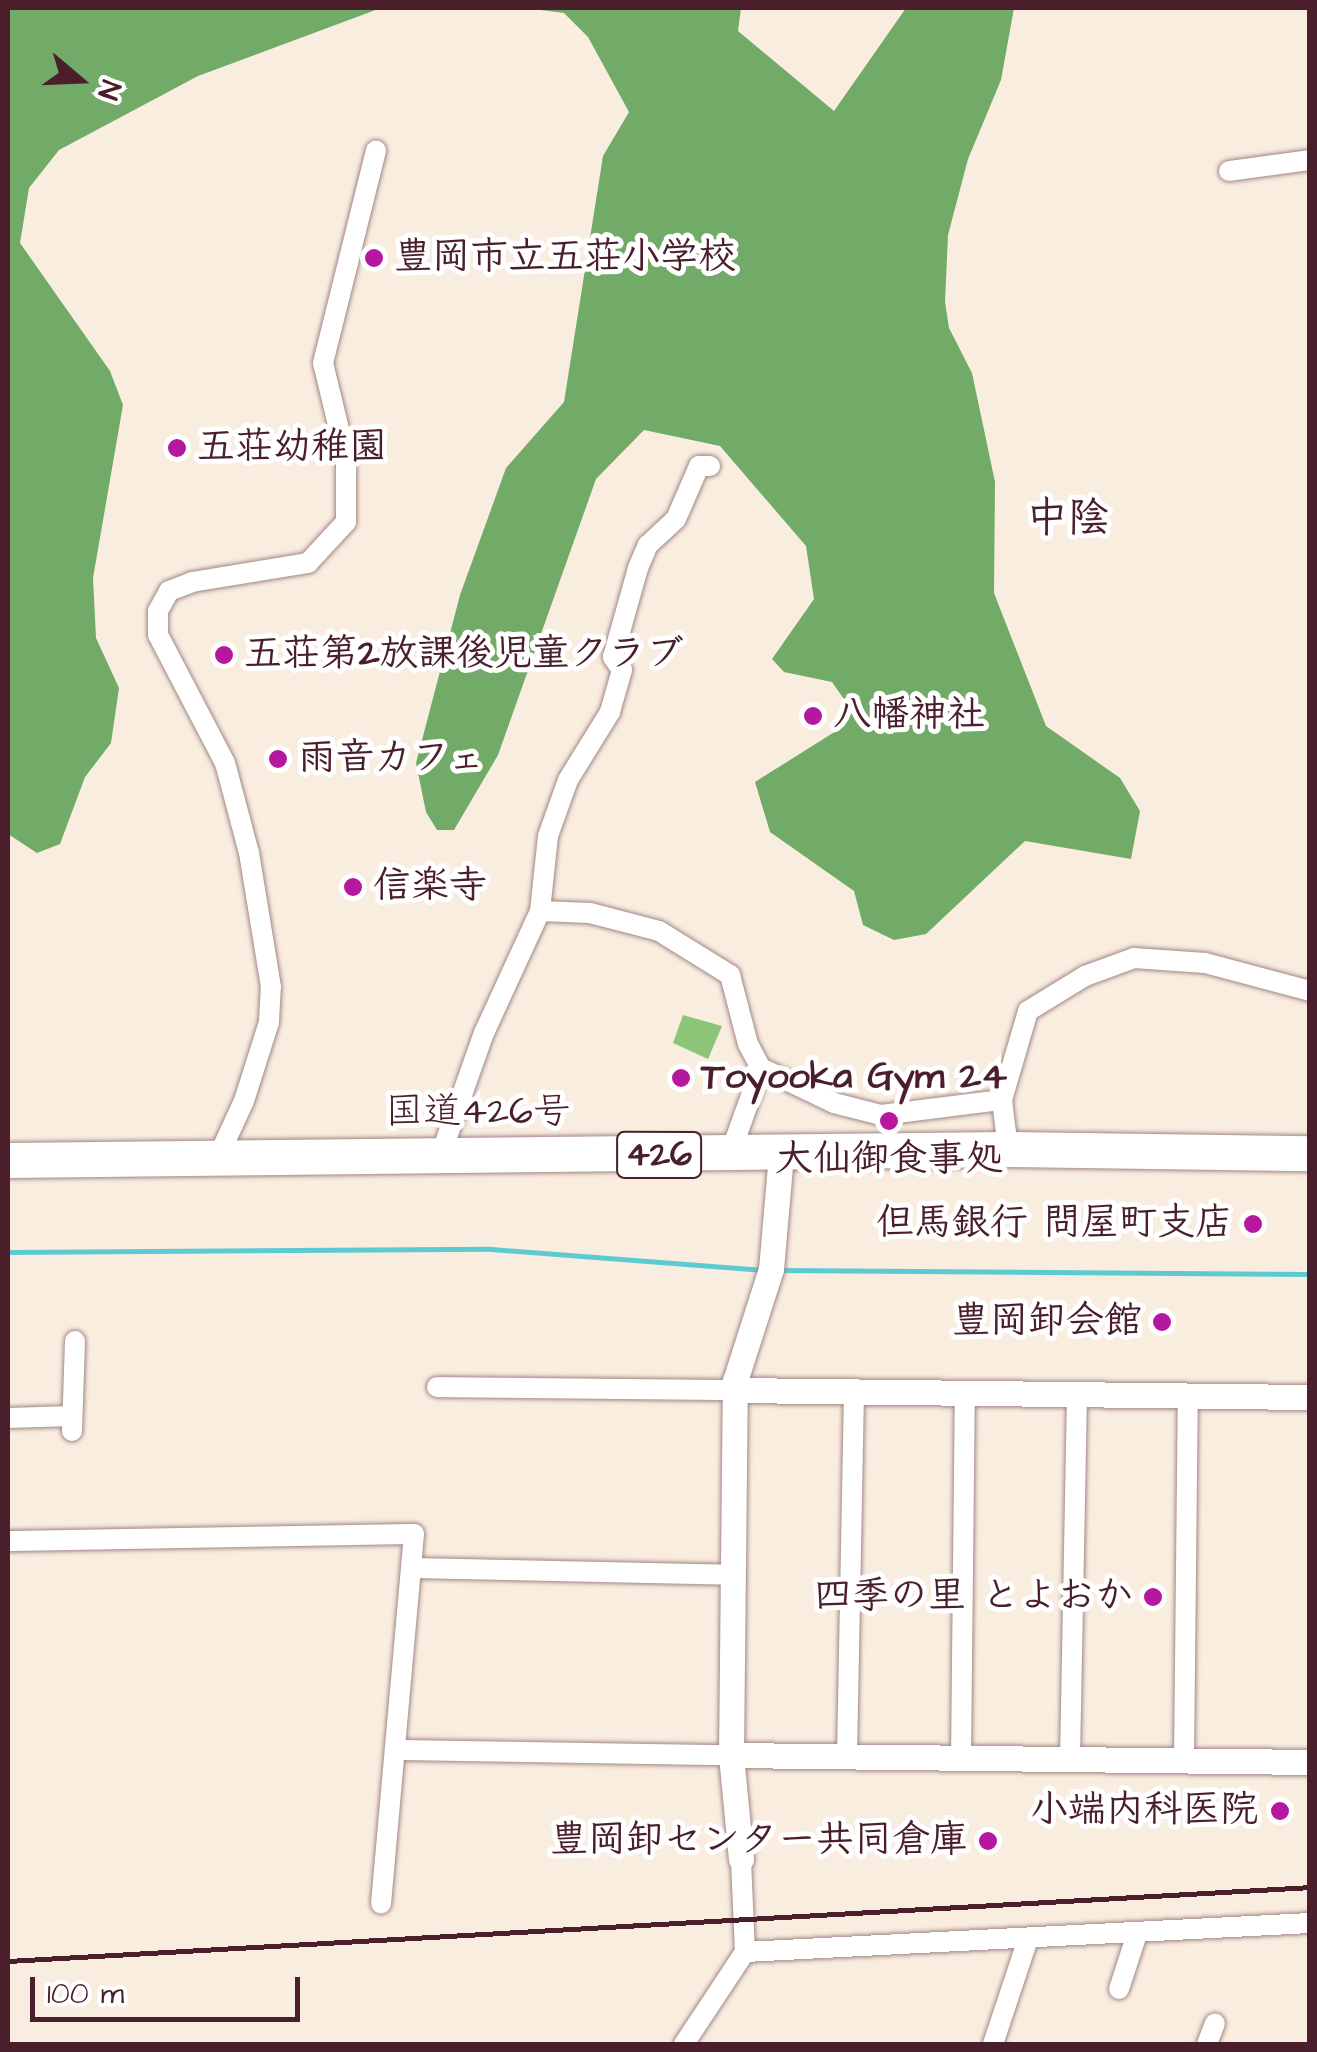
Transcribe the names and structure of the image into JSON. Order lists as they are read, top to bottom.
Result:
{
  "streets": {
    "highway": ["国道426号", "426"]
  },
  "districts": ["中陰"],
  "places": [
    "豊岡市立五荘小学校",
    "五荘幼稚園",
    "五荘第2放課後児童クラブ",
    "八幡神社",
    "雨音カフェ",
    "信楽寺",
    "Toyooka Gym 24",
    "大仙御食事処",
    "但馬銀行 問屋町支店",
    "豊岡卸会館",
    "四季の里 とよおか",
    "小端内科医院",
    "豊岡卸センター共同倉庫"
  ],
  "scale_bar": "100 m",
  "north": "right"
}
